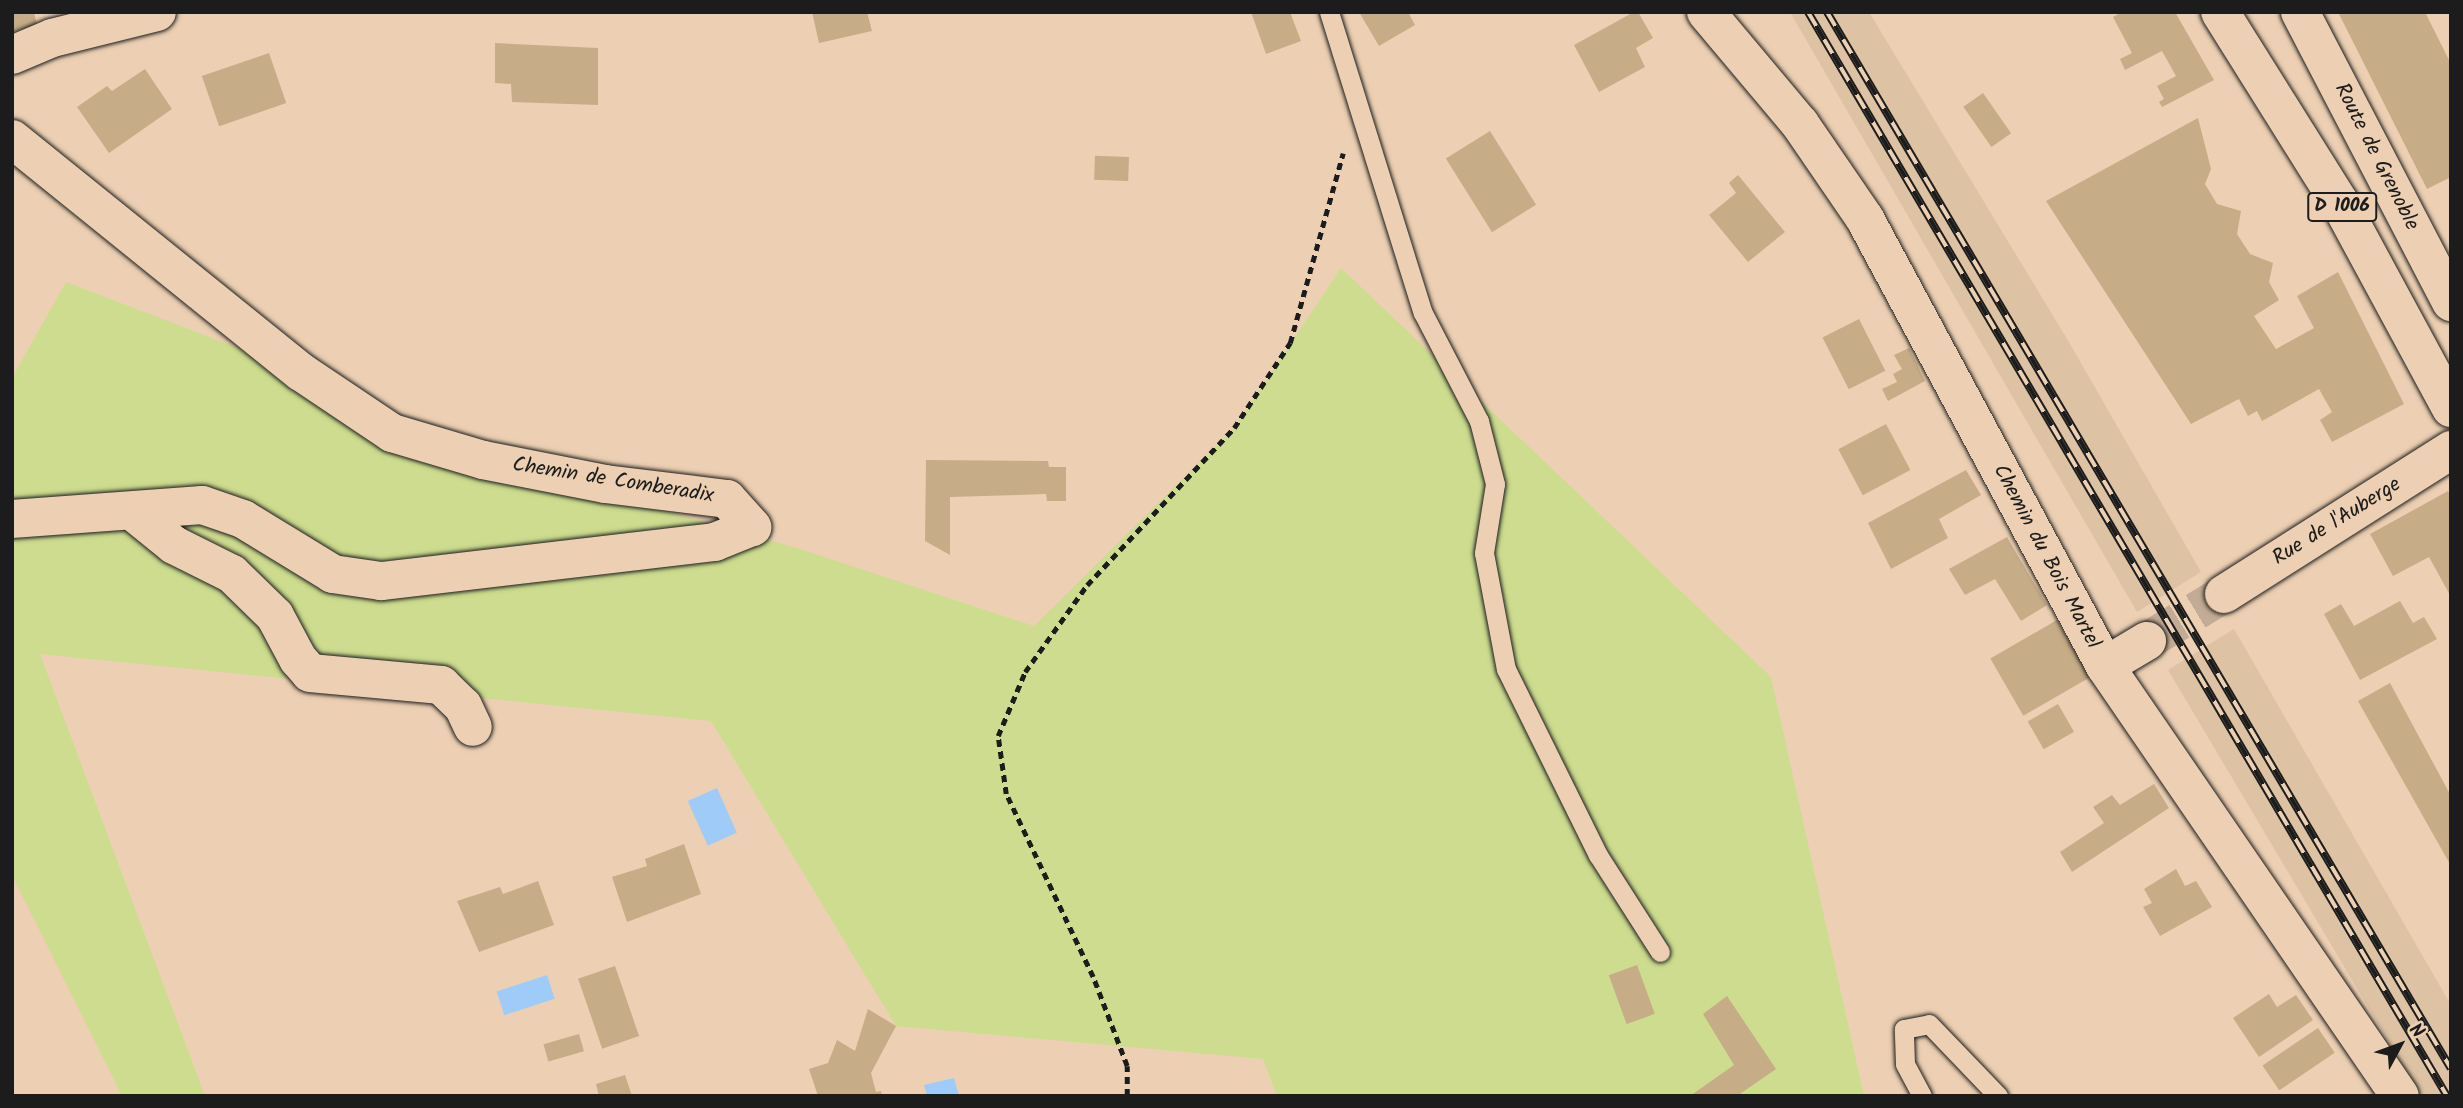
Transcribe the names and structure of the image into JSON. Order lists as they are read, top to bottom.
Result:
{
  "streets": {
    "street": [
      "Route de Grenoble",
      "D 1006",
      "Chemin de Comberadix",
      "Rue de l'Auberge",
      "Chemin du Bois Martel"
    ]
  },
  "north": "top right"
}
